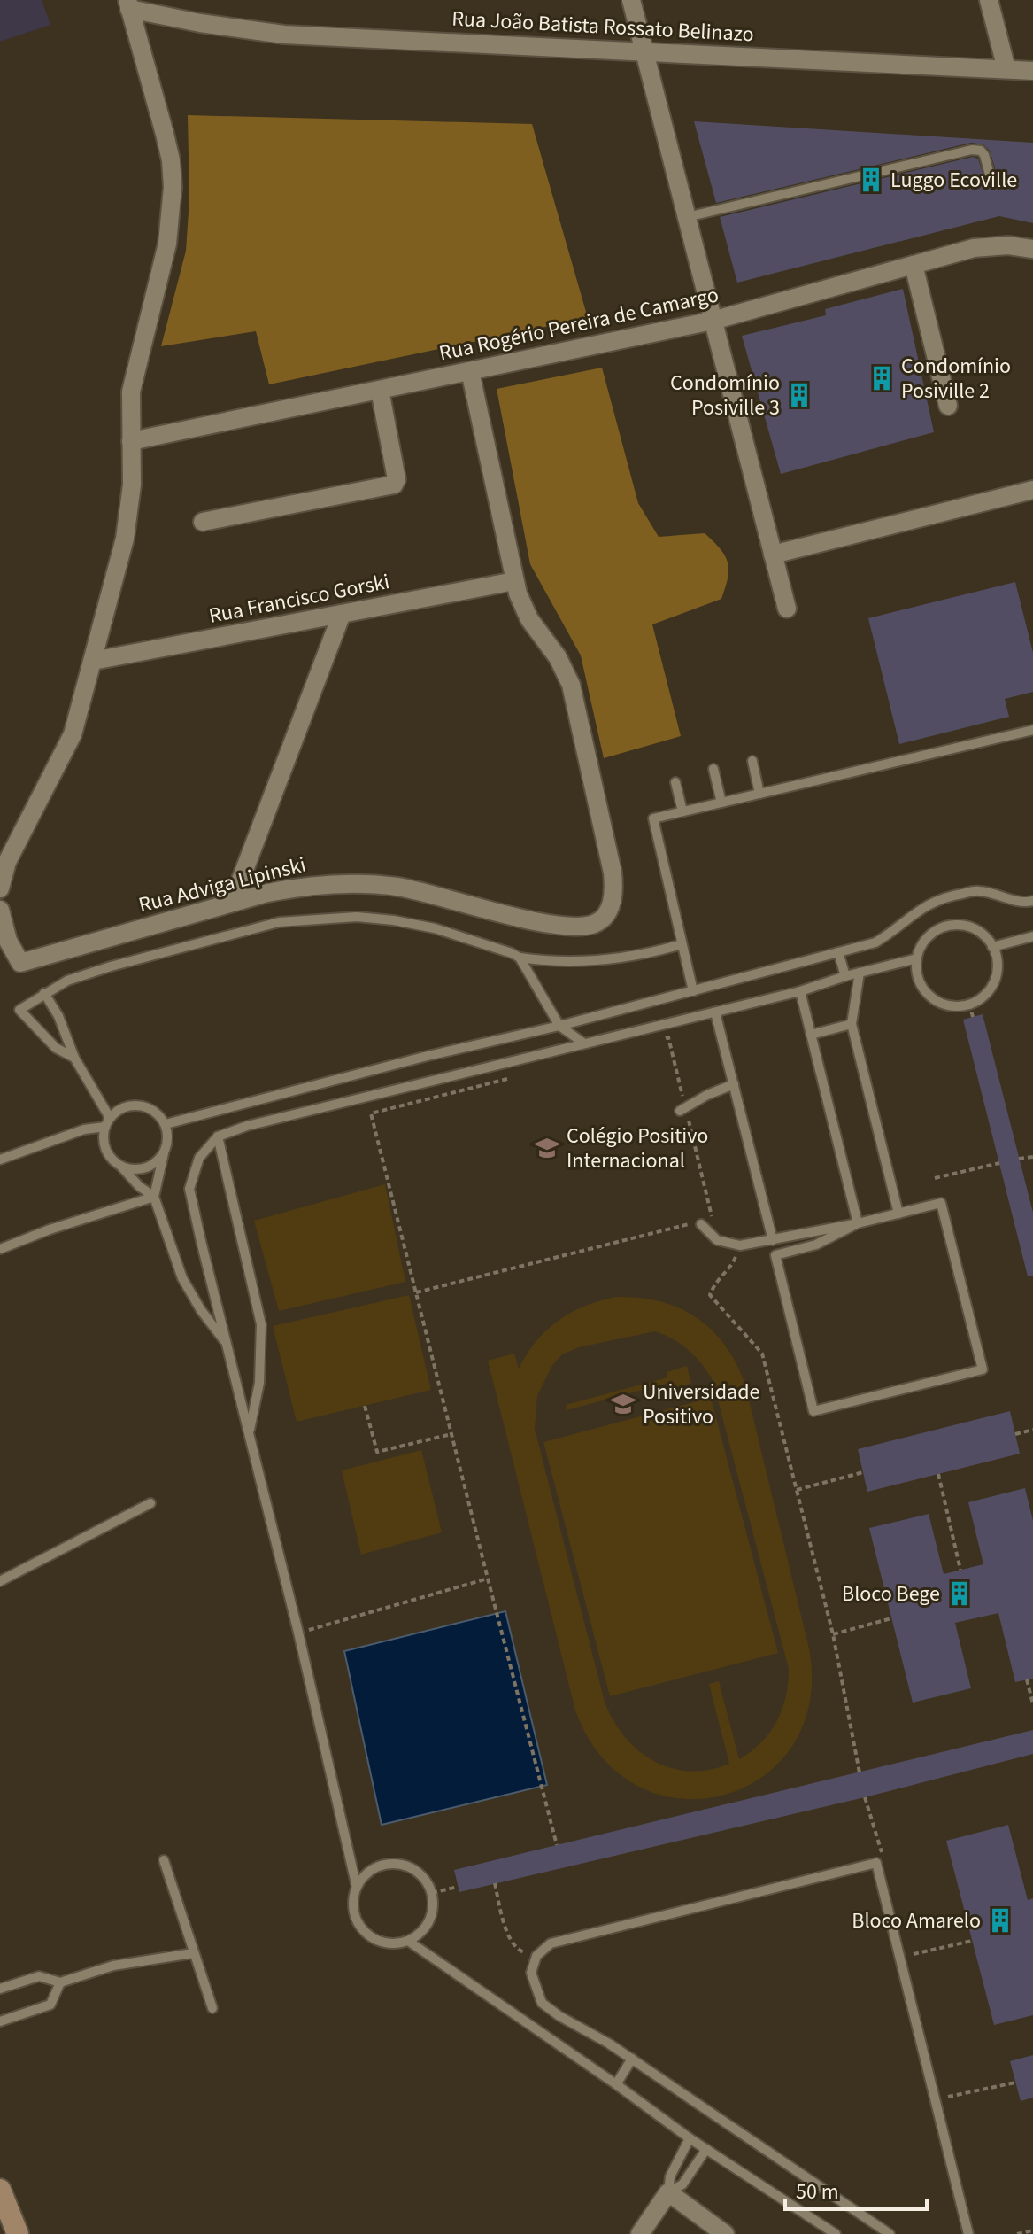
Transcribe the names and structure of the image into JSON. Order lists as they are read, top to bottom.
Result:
{
  "streets": {
    "street": [
      "Rua João Batista Rossato Belinazo",
      "Rua Rogério Pereira de Camargo",
      "Rua Francisco Gorski",
      "Rua Adviga Lipinski"
    ]
  },
  "crossings": [
    ["Rua Francisco Gorski", "Rua Adviga Lipinski"]
  ],
  "places": {
    "building": [
      "Luggo Ecoville",
      "Condomínio Posiville 2",
      "Condomínio Posiville 3",
      "Bloco Bege",
      "Bloco Amarelo"
    ],
    "school or university": ["Colégio Positivo Internacional", "Universidade Positivo"]
  },
  "scale_bar": "50 m"
}
